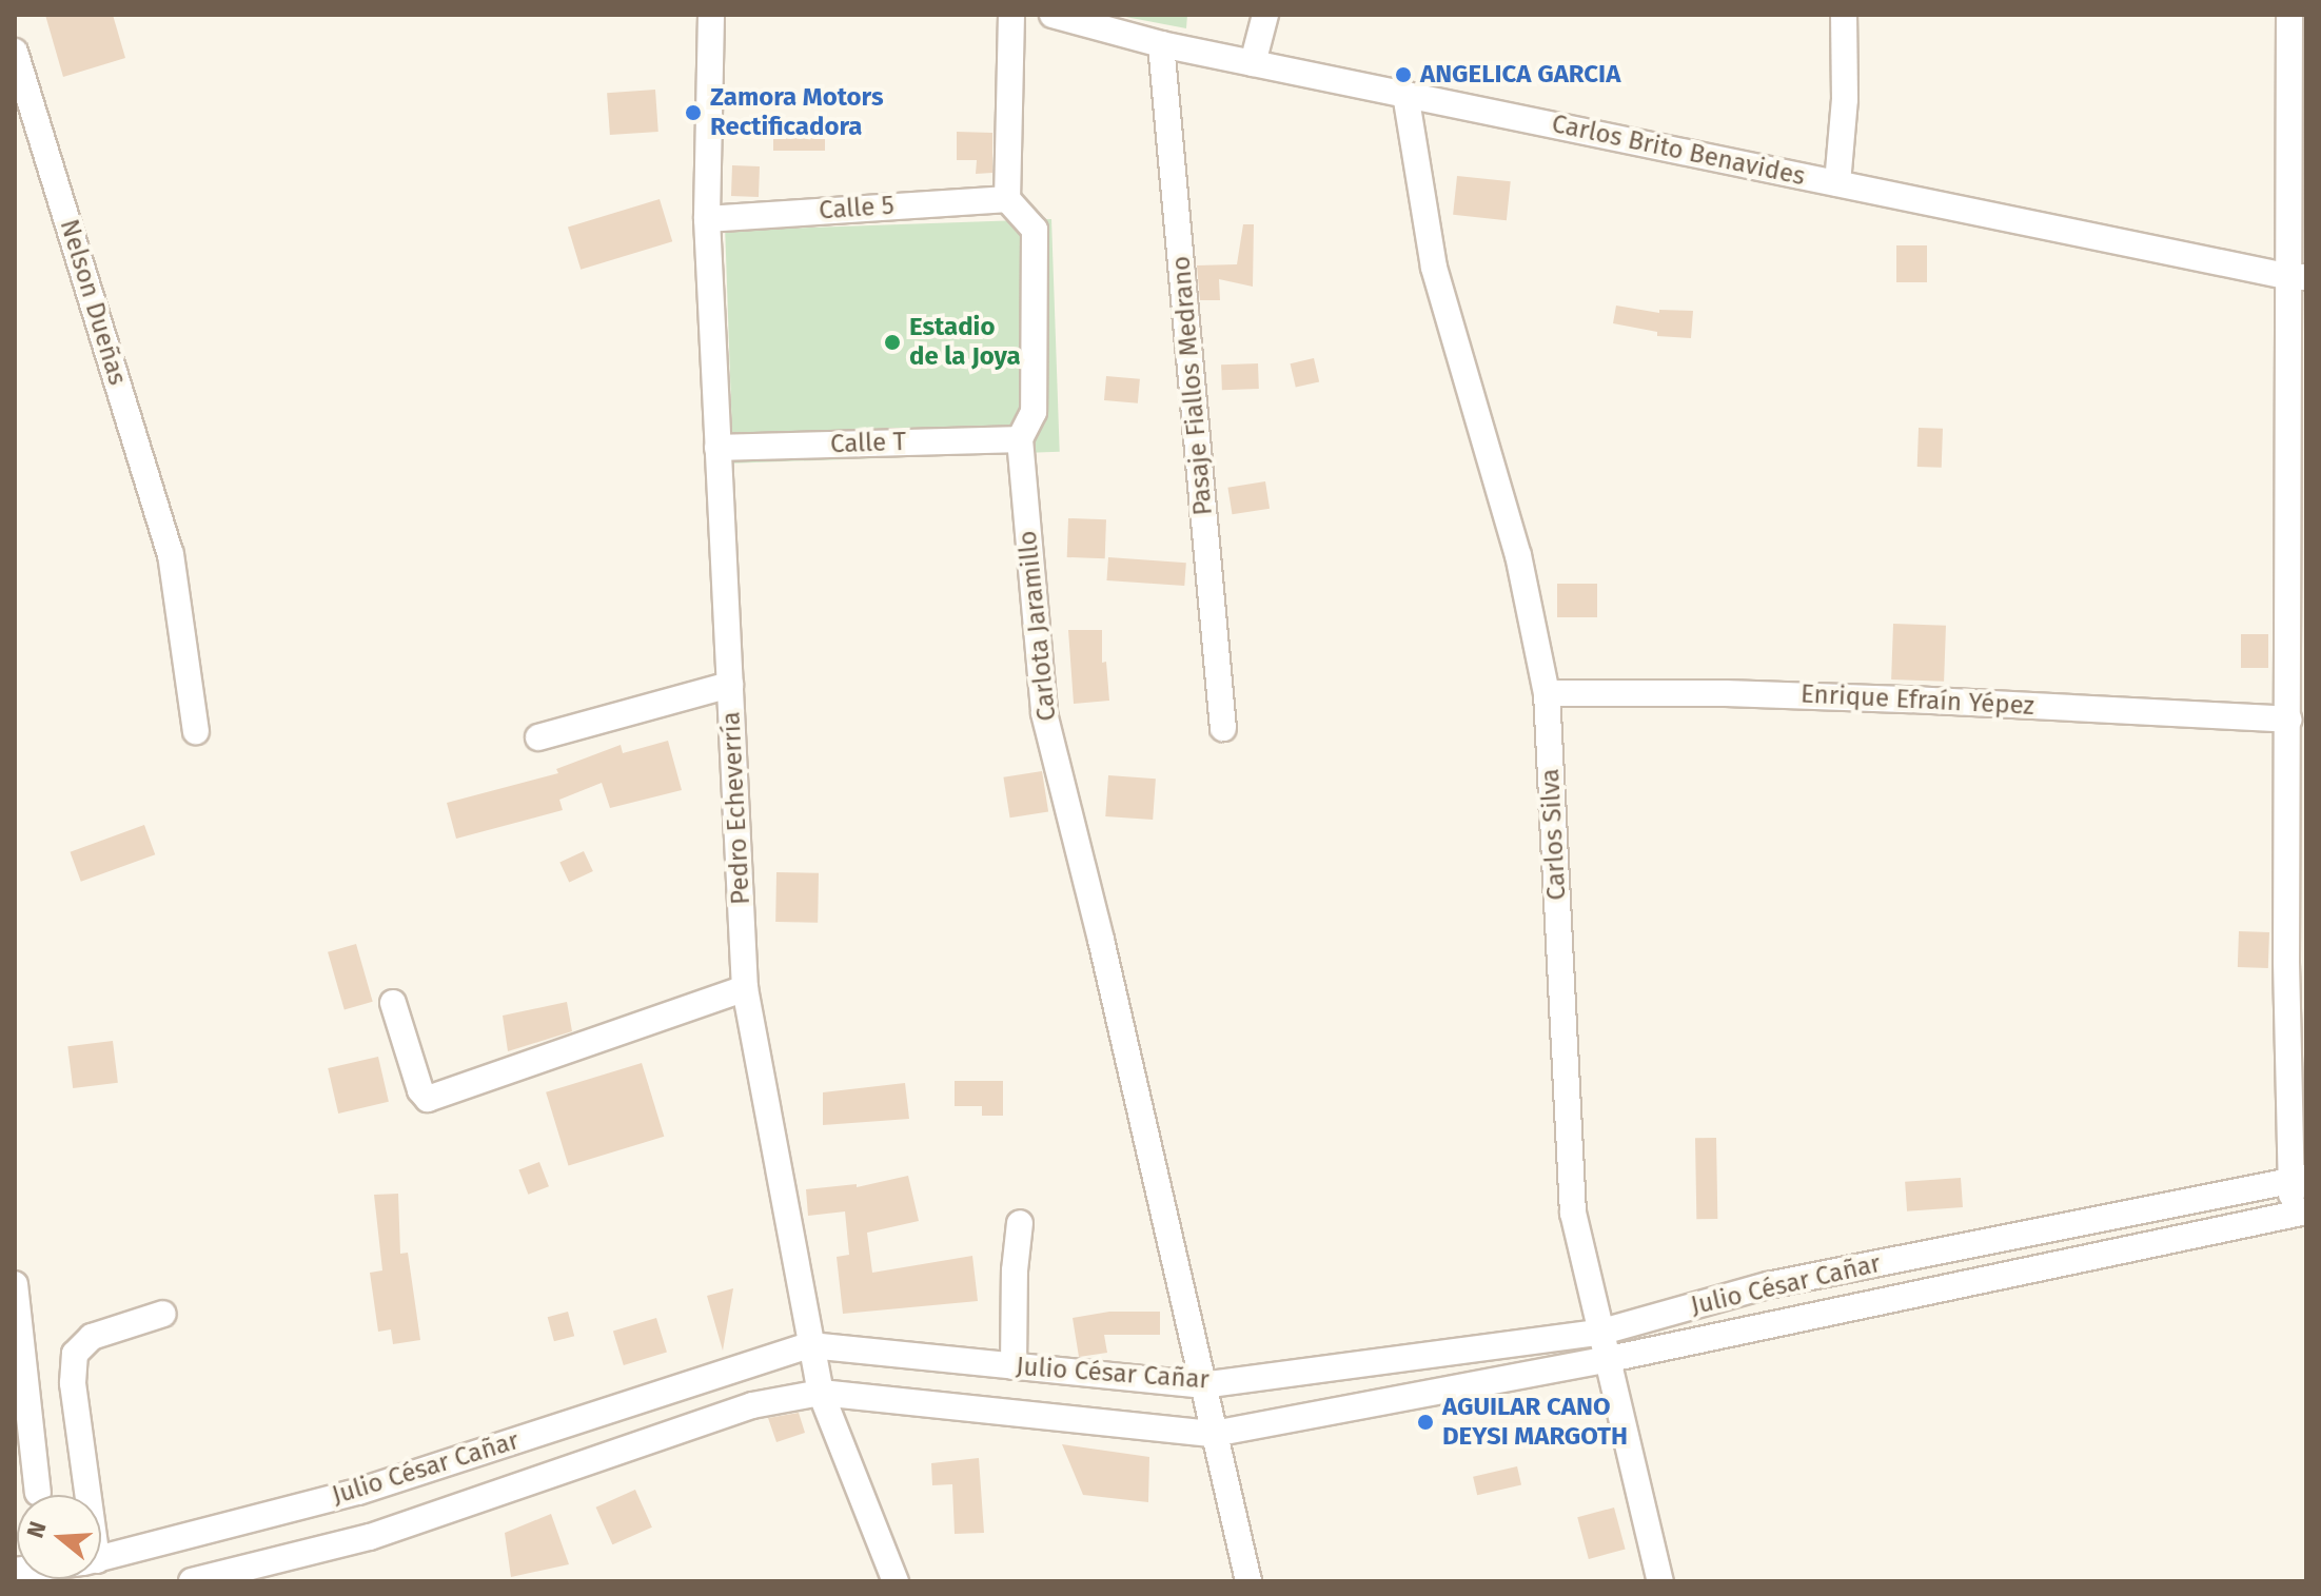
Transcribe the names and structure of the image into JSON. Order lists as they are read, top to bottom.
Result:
{
  "streets": {
    "street": [
      "Carlos Brito Benavides",
      "Calle 5",
      "Nelson Dueñas",
      "Pasaje Fiallos Medrano",
      "Calle T",
      "Carlota Jaramillo",
      "Enrique Efraín Yépez",
      "Pedro Echeverría",
      "Carlos Silva",
      "Julio César Cañar"
    ]
  },
  "crossings": [
    ["Carlos Brito Benavides", "Pasaje Fiallos Medrano"],
    ["Carlos Brito Benavides", "Carlos Silva"],
    ["Calle 5", "Carlota Jaramillo"],
    ["Calle 5", "Pedro Echeverría"],
    ["Calle T", "Carlota Jaramillo"],
    ["Calle T", "Pedro Echeverría"],
    ["Carlota Jaramillo", "Julio César Cañar"],
    ["Enrique Efraín Yépez", "Carlos Silva"],
    ["Pedro Echeverría", "Julio César Cañar"],
    ["Carlos Silva", "Julio César Cañar"]
  ],
  "places": [
    "ANGELICA GARCIA",
    "Zamora Motors Rectificadora",
    "Estadio de la Joya",
    "AGUILAR CANO DEYSI MARGOTH"
  ],
  "north": "left"
}
